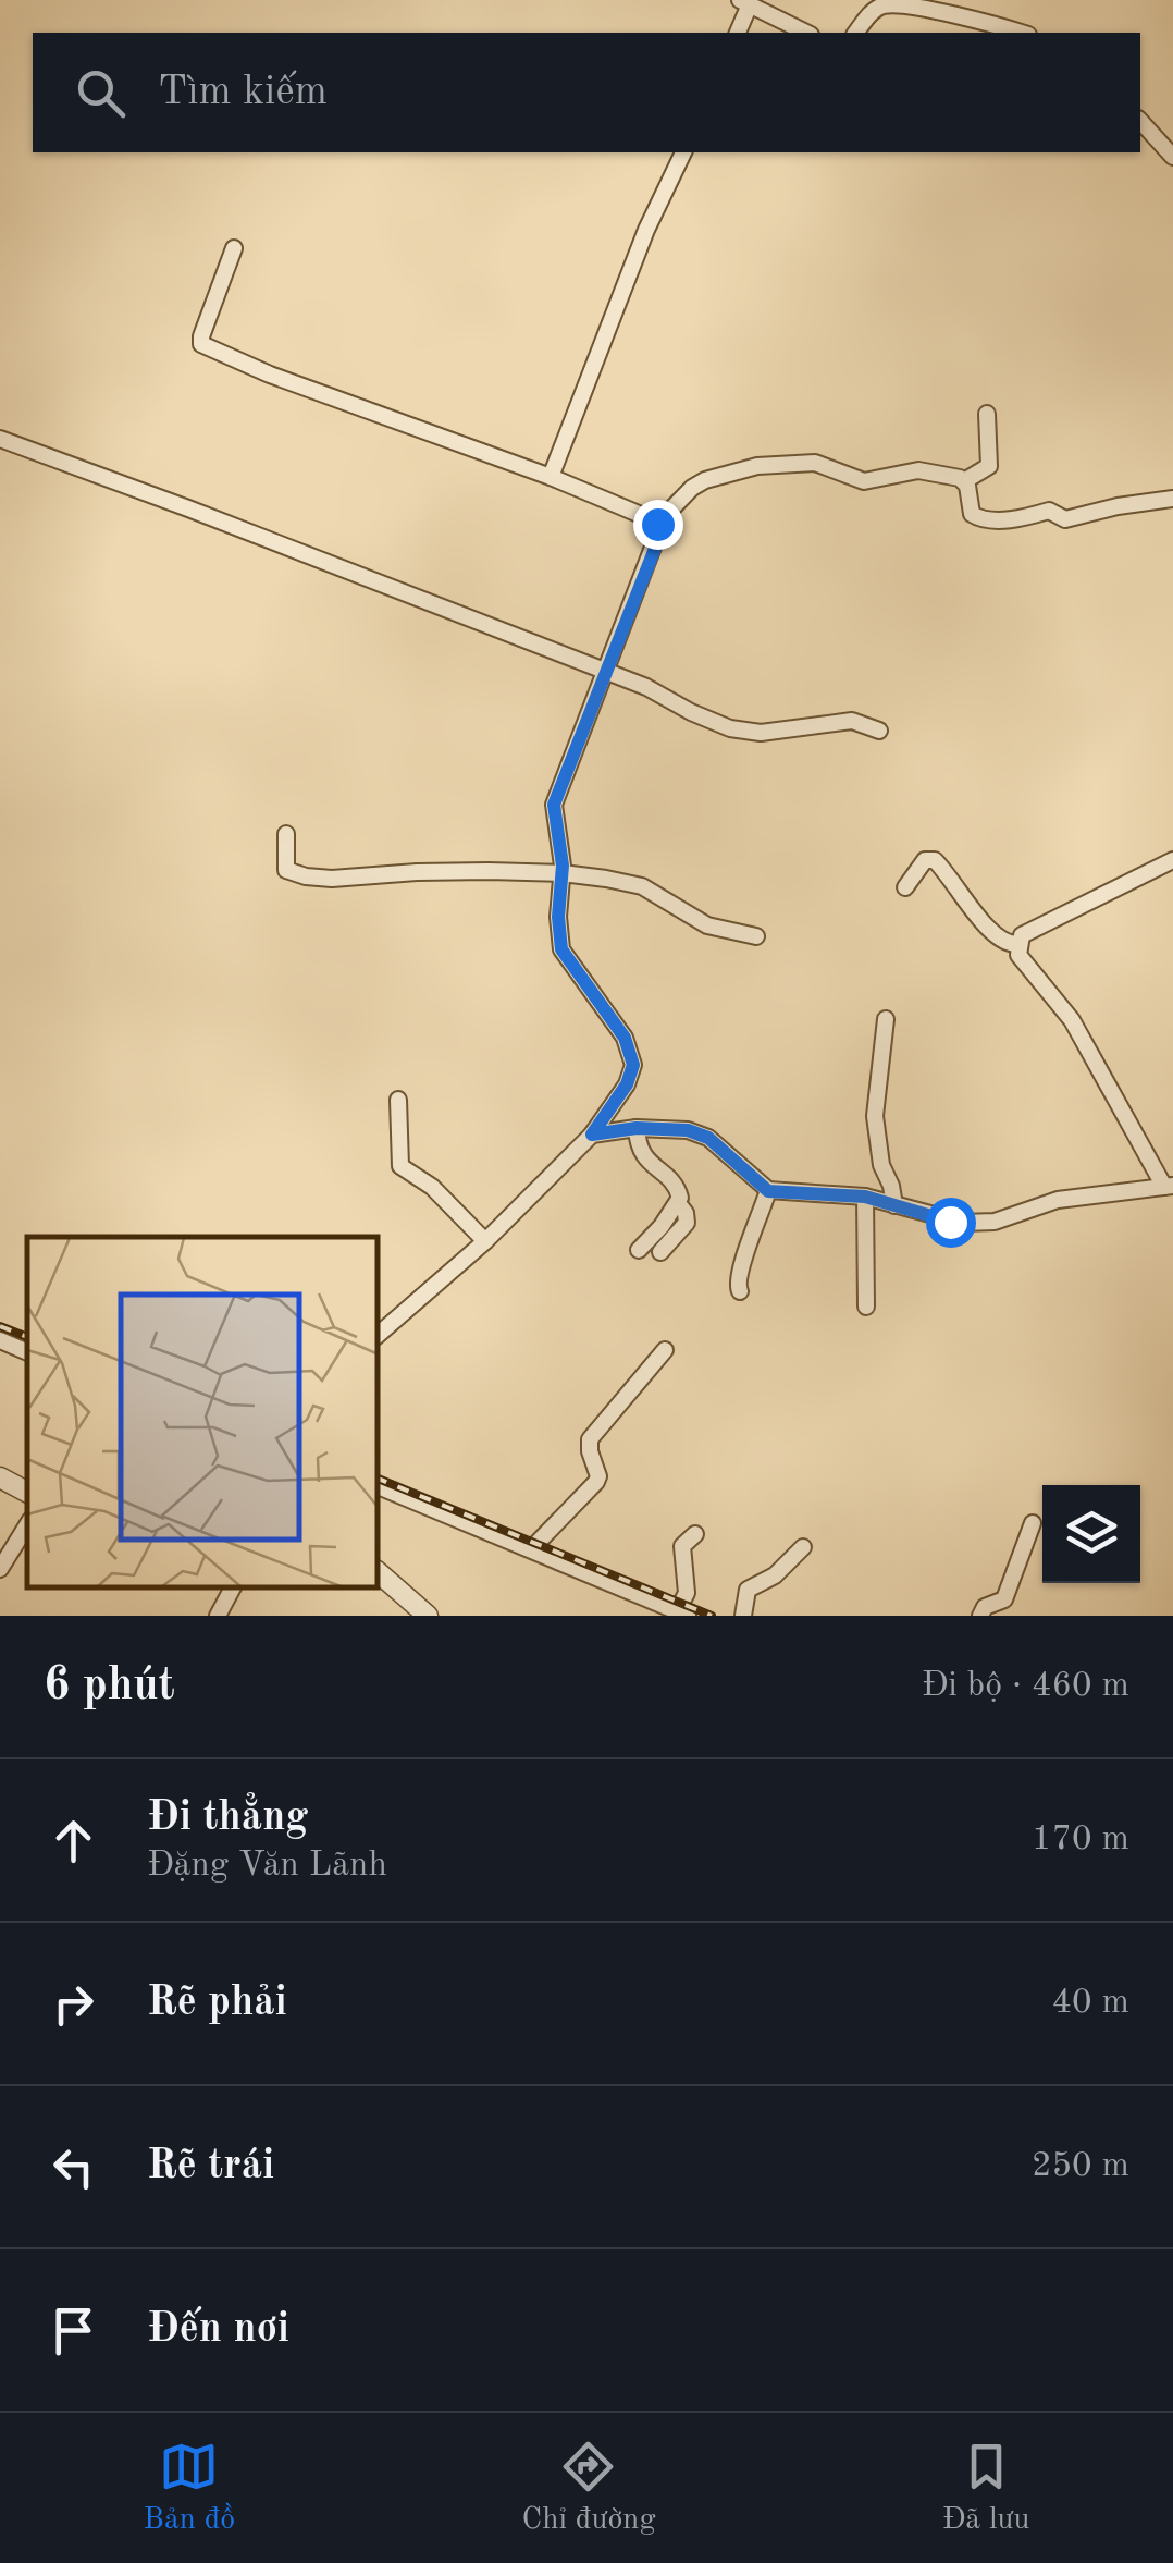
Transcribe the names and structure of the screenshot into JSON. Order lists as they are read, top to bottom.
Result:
{
  "page": {
    "search": "Tìm kiếm",
    "heading": ["6 phút", "Đi bộ · 460 m"],
    "list": [
      ["Đi thẳng", "Đặng Văn Lãnh", "170 m"],
      ["Rẽ phải", "40 m"],
      ["Rẽ trái", "250 m"],
      "Đến nơi"
    ],
    "nav": ["Bản đồ", "Chỉ đường", "Đã lưu"]
  }
}
